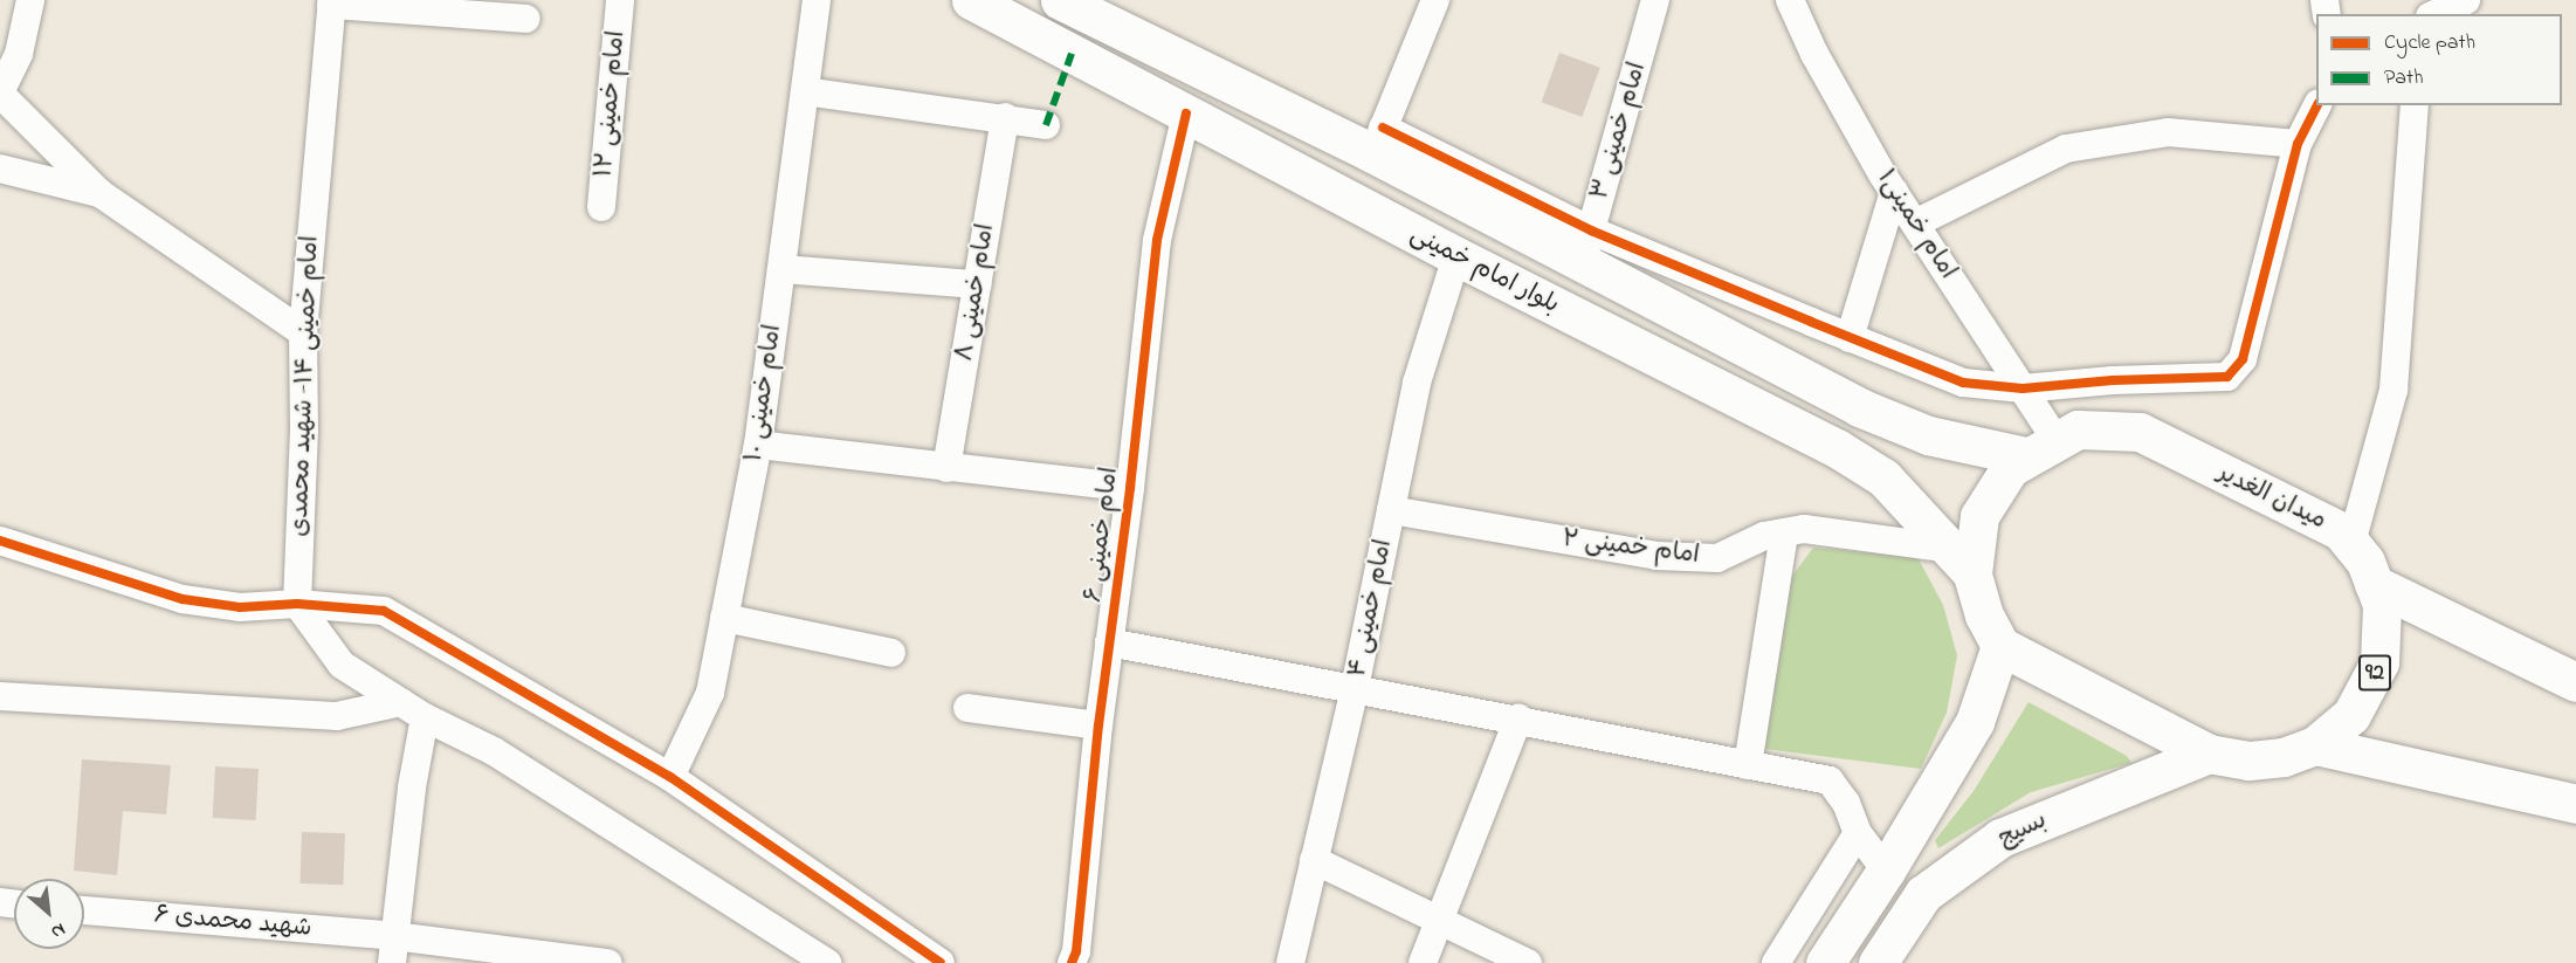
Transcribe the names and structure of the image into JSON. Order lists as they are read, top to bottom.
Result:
{
  "streets": {
    "main road": [
      "بلوار امام خمینی",
      "میدان الغدیر",
      "92",
      "بسیج"
    ],
    "street": [
      "امام خمینی ۱۲",
      "امام خمینی ۳",
      "امام خمینی۱",
      "امام خمینی ۸",
      "امام خمینی ۱۴- شهید محمدی",
      "امام خمینی ۱۰",
      "امام خمینی ۶",
      "امام خمینی ۲",
      "امام خمینی ۴",
      "شهید محمدی ۶"
    ]
  },
  "crossings": [
    ["امام خمینی ۳", "بلوار امام خمینی"],
    ["امام خمینی۱", "بلوار امام خمینی"],
    ["امام خمینی۱", "میدان الغدیر"],
    ["بلوار امام خمینی", "میدان الغدیر"],
    ["بلوار امام خمینی", "امام خمینی ۶"],
    ["بلوار امام خمینی", "امام خمینی ۲"],
    ["بلوار امام خمینی", "امام خمینی ۴"],
    ["میدان الغدیر", "امام خمینی ۲"],
    ["میدان الغدیر", "بسیج"],
    ["امام خمینی ۲", "امام خمینی ۴"]
  ],
  "legend": ["Cycle path", "Path"],
  "north": "bottom right"
}
